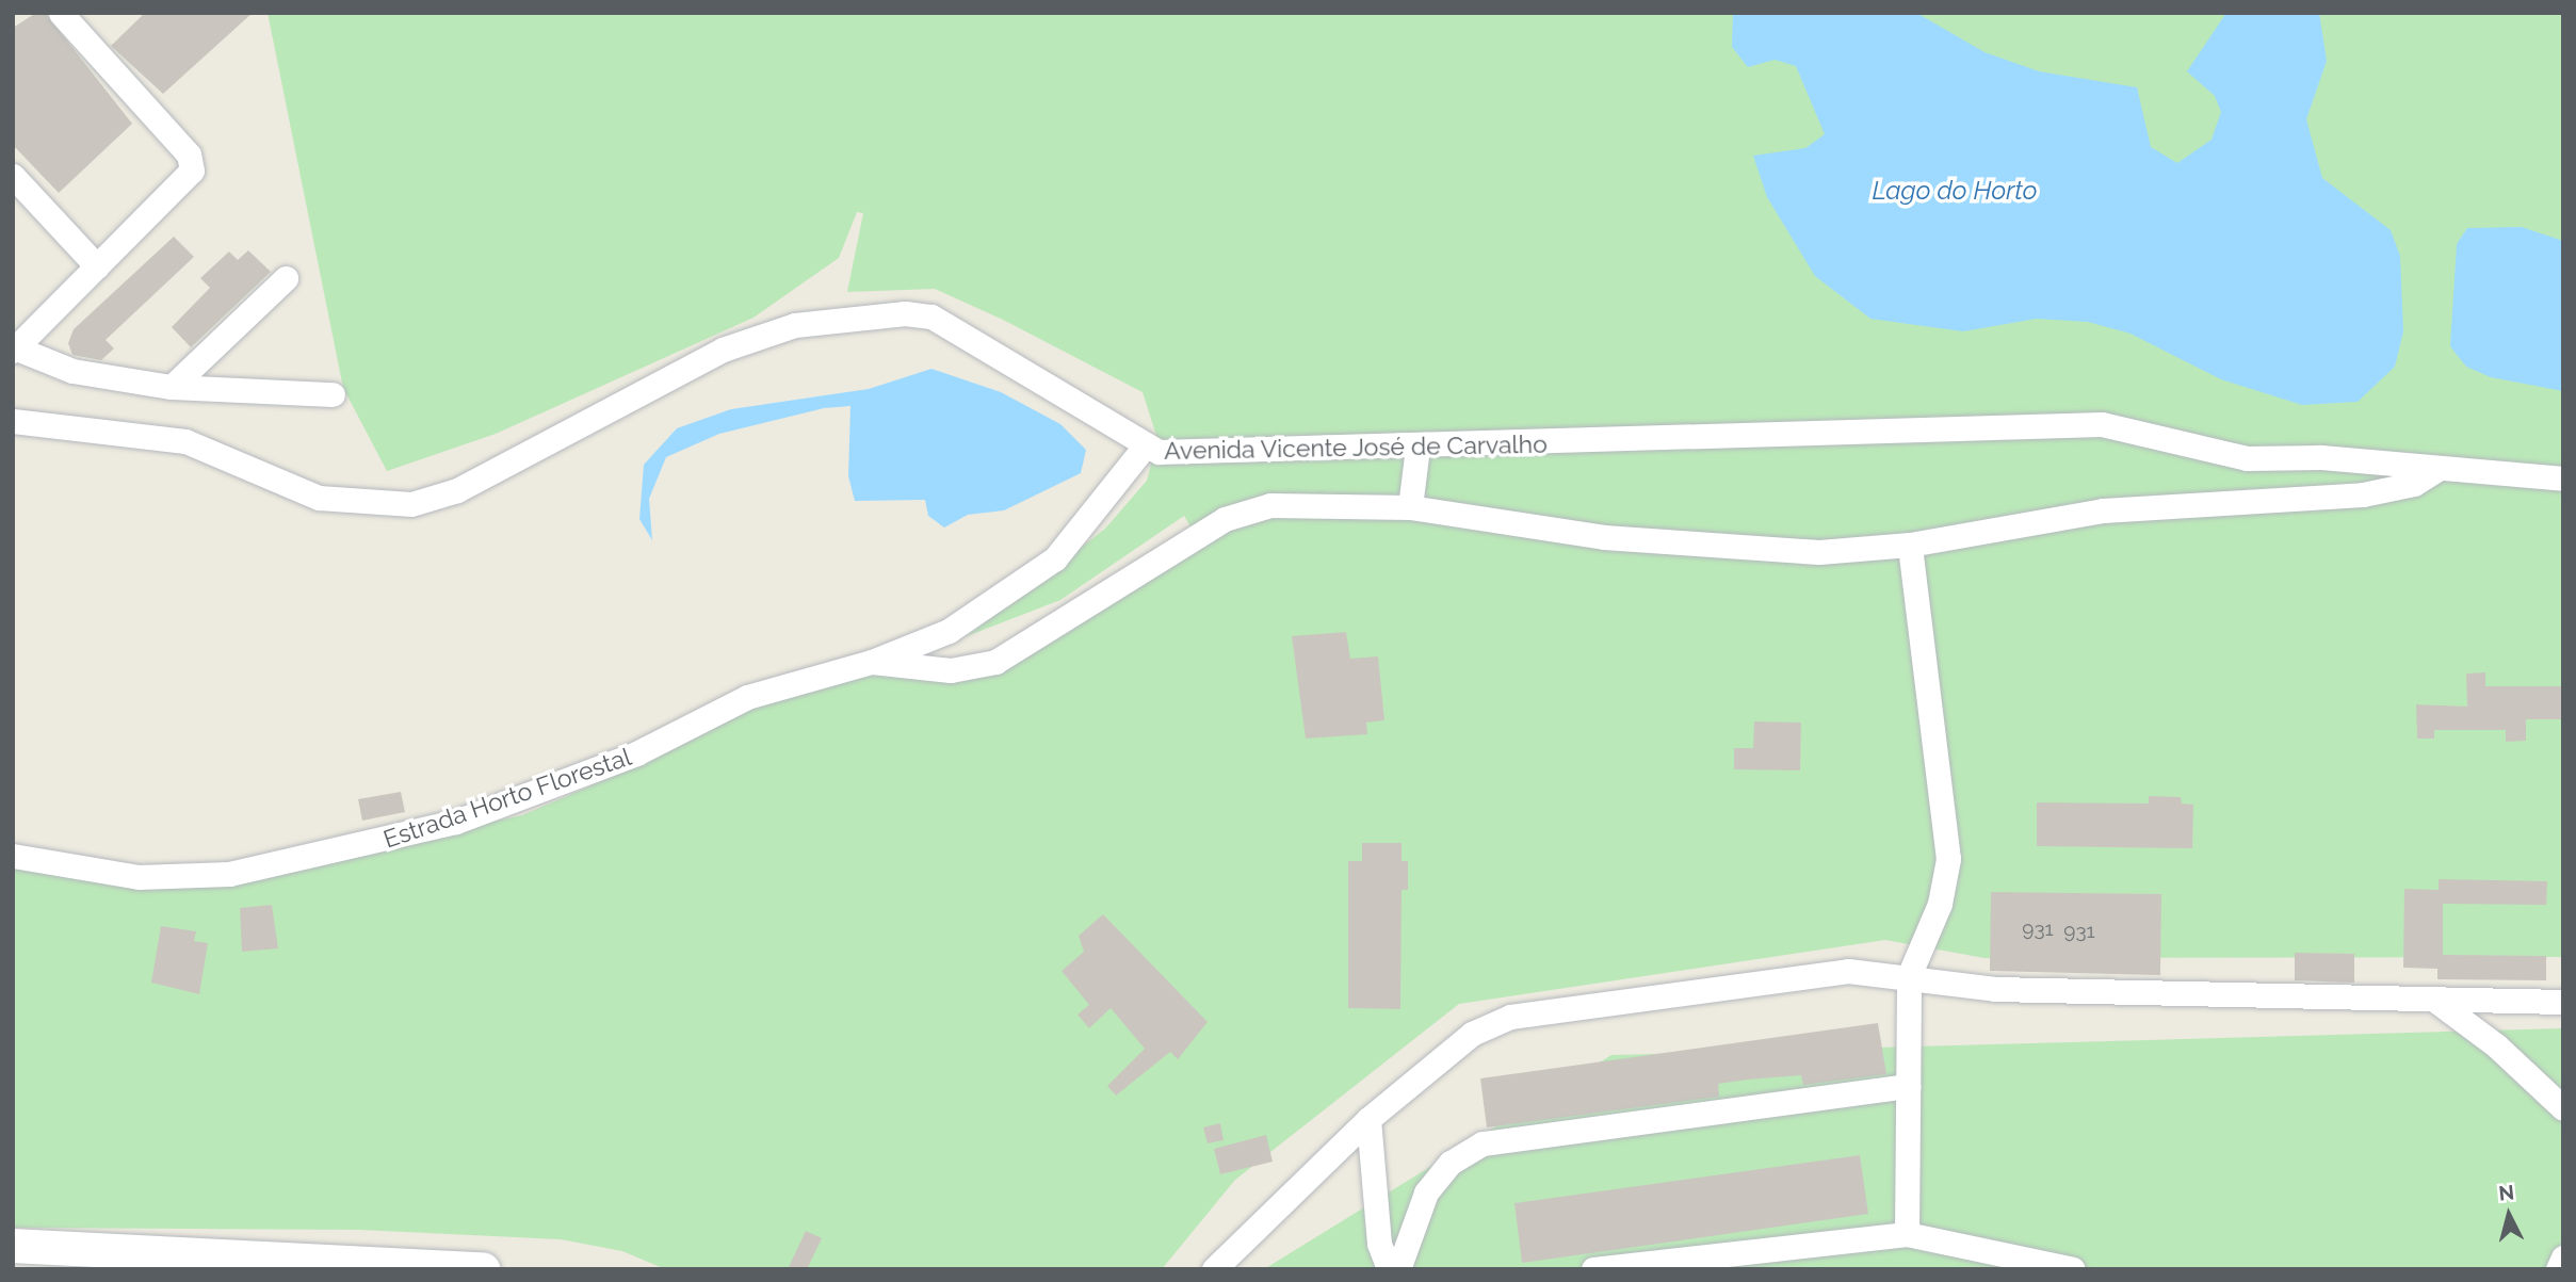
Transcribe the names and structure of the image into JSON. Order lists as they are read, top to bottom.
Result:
{
  "streets": {
    "street": ["Avenida Vicente José de Carvalho", "Estrada Horto Florestal"]
  },
  "water": ["Lago do Horto"],
  "house_numbers": ["931", "931"],
  "north": "top"
}
